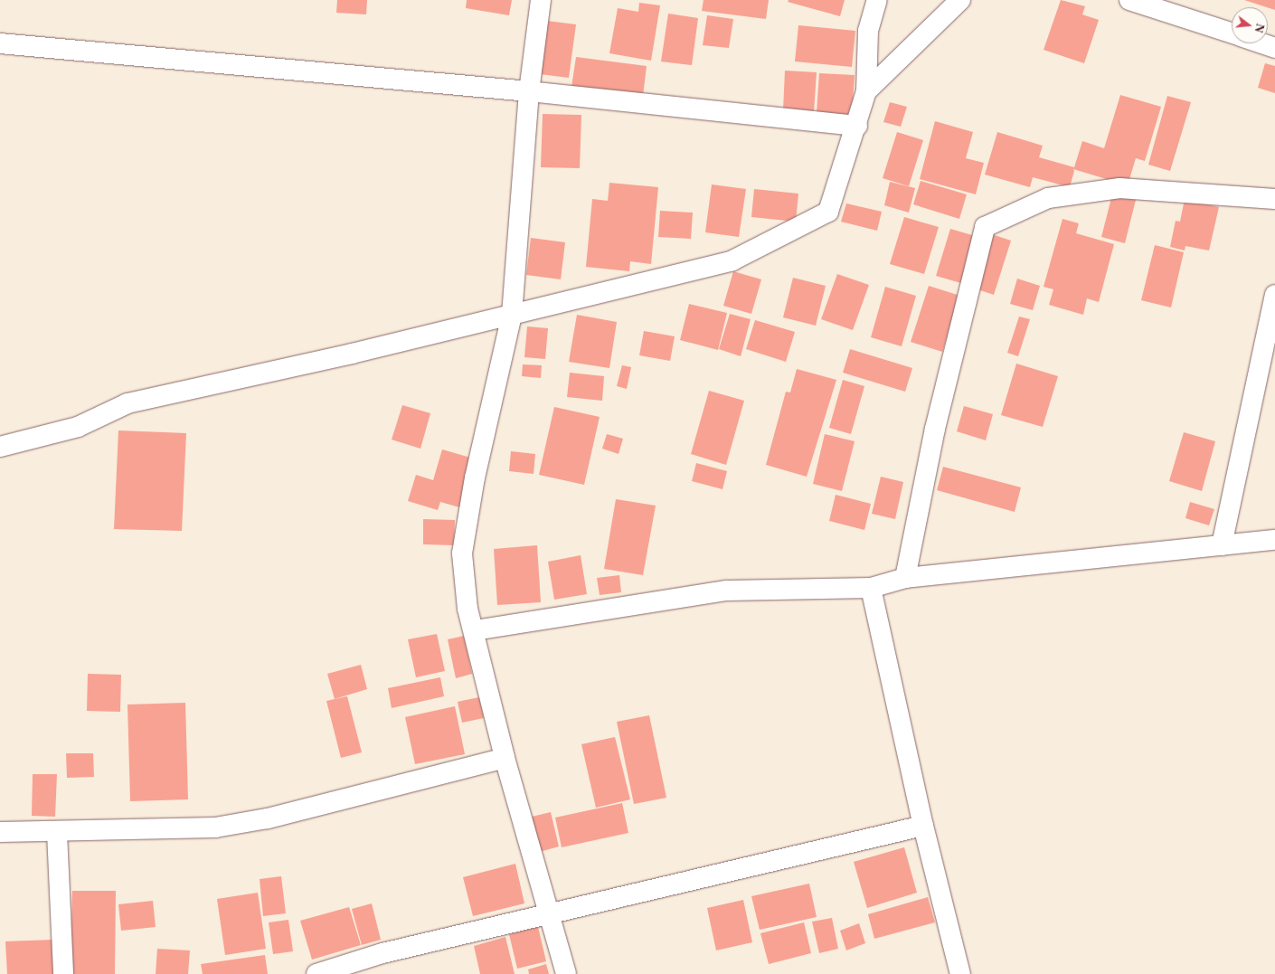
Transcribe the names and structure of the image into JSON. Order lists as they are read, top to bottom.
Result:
{
  "north": "right"
}
